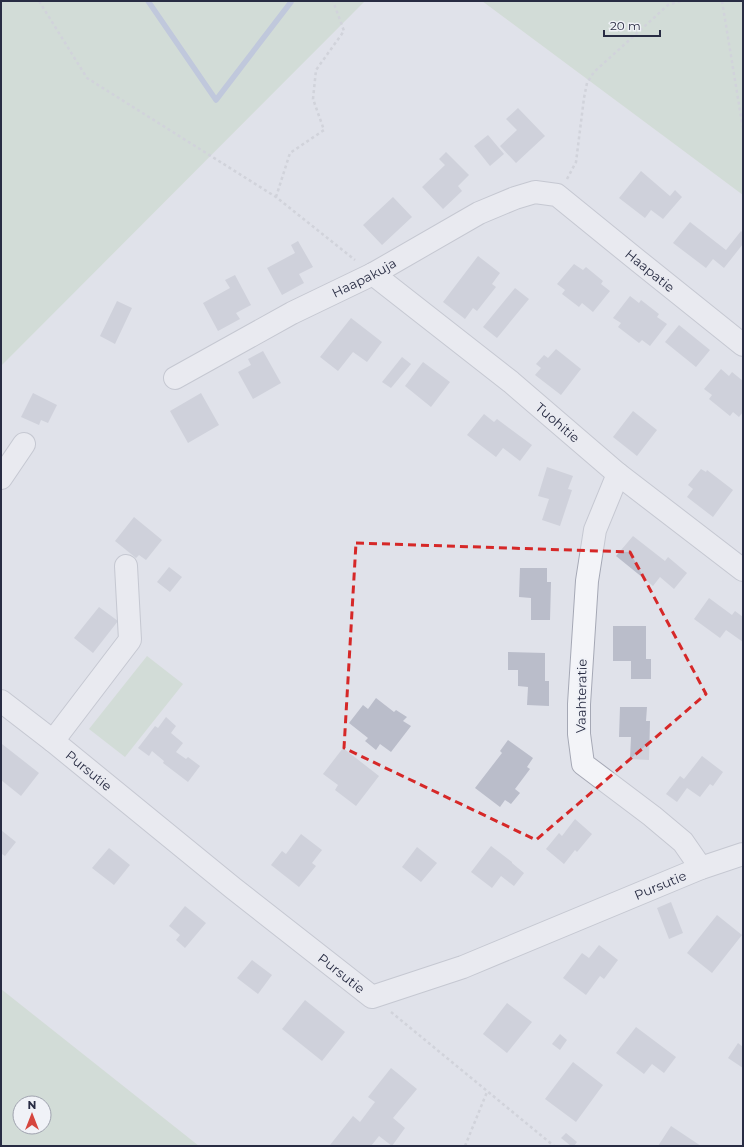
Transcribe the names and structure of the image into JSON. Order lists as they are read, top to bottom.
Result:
{
  "streets": {
    "street": [
      "Haapatie",
      "Haapakuja",
      "Tuohitie",
      "Vaahteratie",
      "Pursutie"
    ]
  },
  "crossings": [
    ["Haapatie", "Haapakuja"],
    ["Haapakuja", "Tuohitie"],
    ["Tuohitie", "Vaahteratie"],
    ["Vaahteratie", "Pursutie"]
  ],
  "scale_bar": "20 m",
  "north": "top"
}
